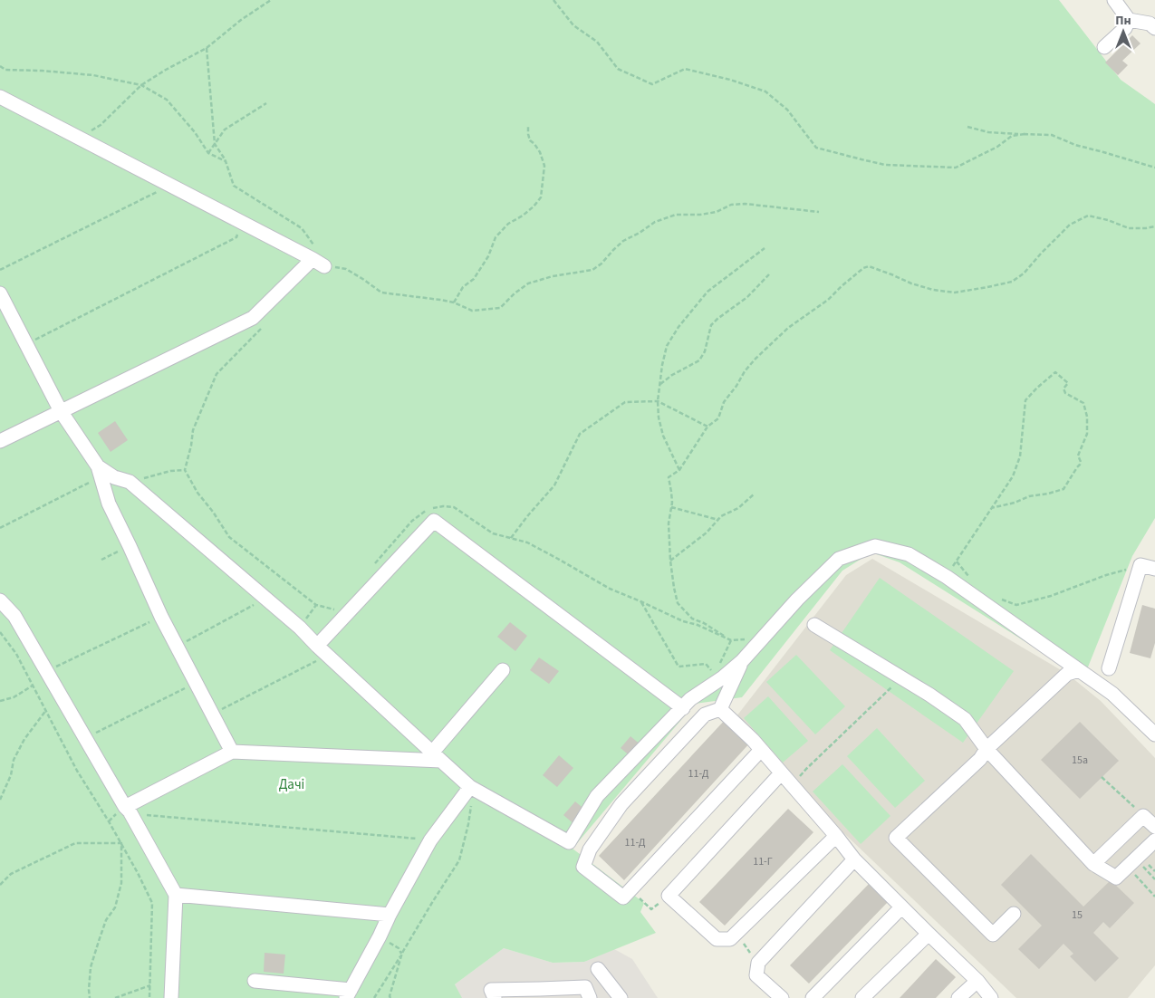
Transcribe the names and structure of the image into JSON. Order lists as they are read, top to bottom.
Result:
{
  "parks": ["Дачі"],
  "house_numbers": [
    "15а",
    "11-Д",
    "11-Д",
    "11-Г",
    "15"
  ],
  "north": "top"
}
